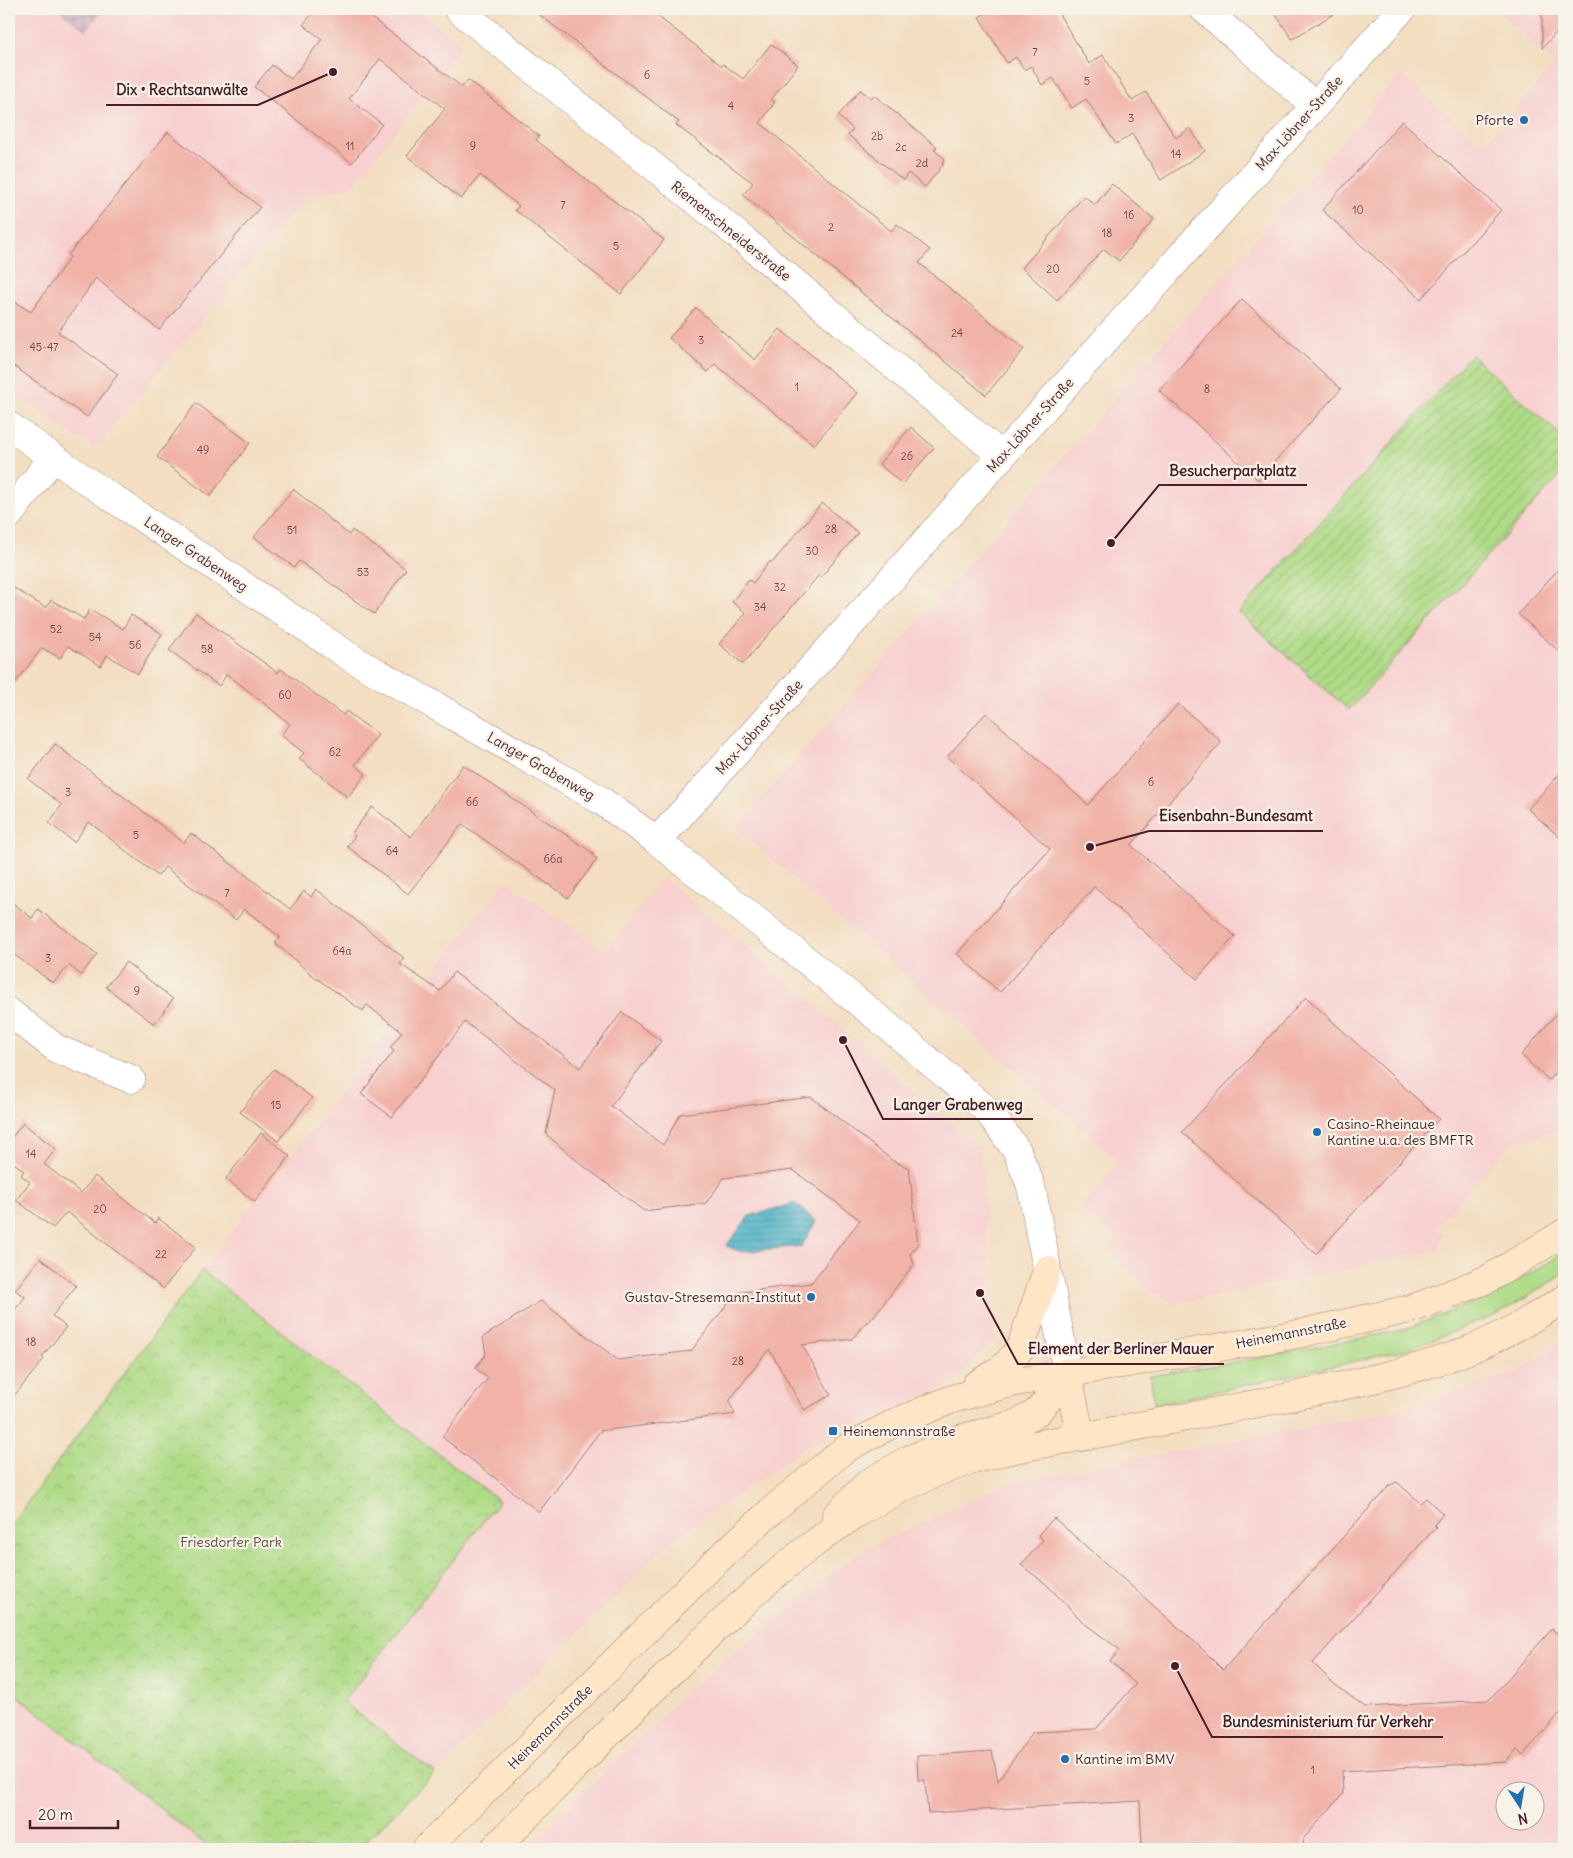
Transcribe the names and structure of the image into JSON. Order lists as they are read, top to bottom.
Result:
{
  "streets": {
    "main road": ["Heinemannstraße"],
    "street": ["Max-Löbner-Straße", "Riemenschneiderstraße", "Langer Grabenweg"]
  },
  "crossings": [
    ["Max-Löbner-Straße", "Riemenschneiderstraße"],
    ["Max-Löbner-Straße", "Langer Grabenweg"],
    ["Langer Grabenweg", "Heinemannstraße"]
  ],
  "parks": ["Friesdorfer Park"],
  "places": {
    "other": [
      "Dix • Rechtsanwälte",
      "Pforte",
      "Besucherparkplatz",
      "Eisenbahn-Bundesamt",
      "Langer Grabenweg",
      "Casino-Rheinaue Kantine u.a. des BMFTR",
      "Element der Berliner Mauer",
      "Gustav-Stresemann-Institut",
      "Bundesministerium für Verkehr",
      "Kantine im BMV"
    ],
    "transit": ["Heinemannstraße"]
  },
  "house_numbers": [
    "7",
    "6",
    "5",
    "4",
    "3",
    "2b",
    "11",
    "9",
    "2c",
    "14",
    "2d",
    "7",
    "10",
    "16",
    "2",
    "18",
    "5",
    "20",
    "24",
    "3",
    "45-47",
    "1",
    "8",
    "49",
    "26",
    "28",
    "51",
    "30",
    "53",
    "32",
    "34",
    "52",
    "54",
    "56",
    "58",
    "60",
    "62",
    "6",
    "3",
    "66",
    "5",
    "64",
    "66a",
    "7",
    "64a",
    "3",
    "9",
    "15",
    "14",
    "20",
    "22",
    "18",
    "28",
    "1"
  ],
  "scale_bar": "20 m",
  "north": "bottom"
}
